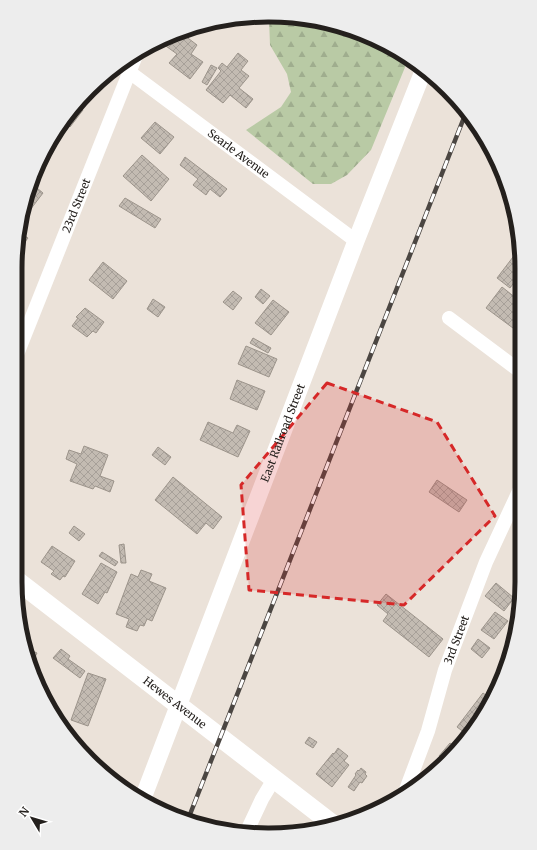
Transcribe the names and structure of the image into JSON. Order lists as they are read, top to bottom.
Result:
{
  "streets": {
    "main road": ["Hewes Avenue"],
    "street": [
      "Searle Avenue",
      "23rd Street",
      "East Railroad Street",
      "3rd Street"
    ]
  },
  "crossings": [
    ["Searle Avenue", "23rd Street"],
    ["Searle Avenue", "East Railroad Street"],
    ["East Railroad Street", "Hewes Avenue"]
  ],
  "north": "top left"
}
